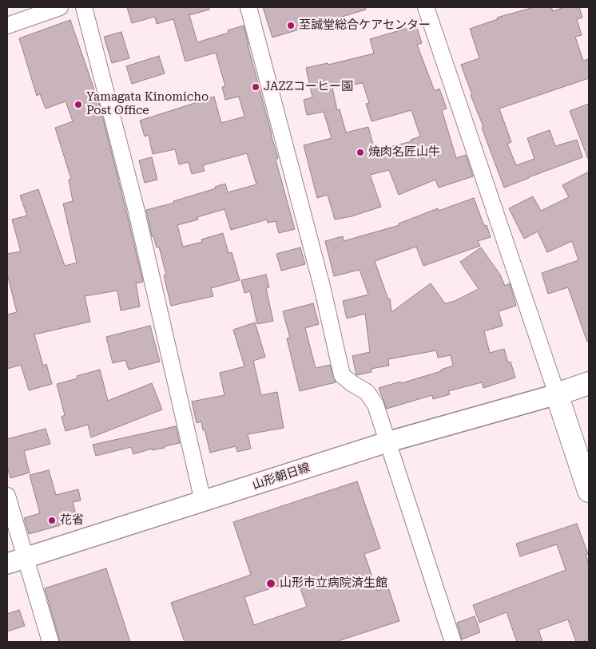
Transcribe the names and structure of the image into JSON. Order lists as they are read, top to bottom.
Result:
{
  "streets": {
    "main road": ["山形朝日線"]
  },
  "places": [
    "至誠堂総合ケアセンター",
    "JAZZコーヒー園",
    "Yamagata Kinomicho Post Office",
    "焼肉名匠山牛",
    "花省",
    "山形市立病院済生館"
  ]
}
